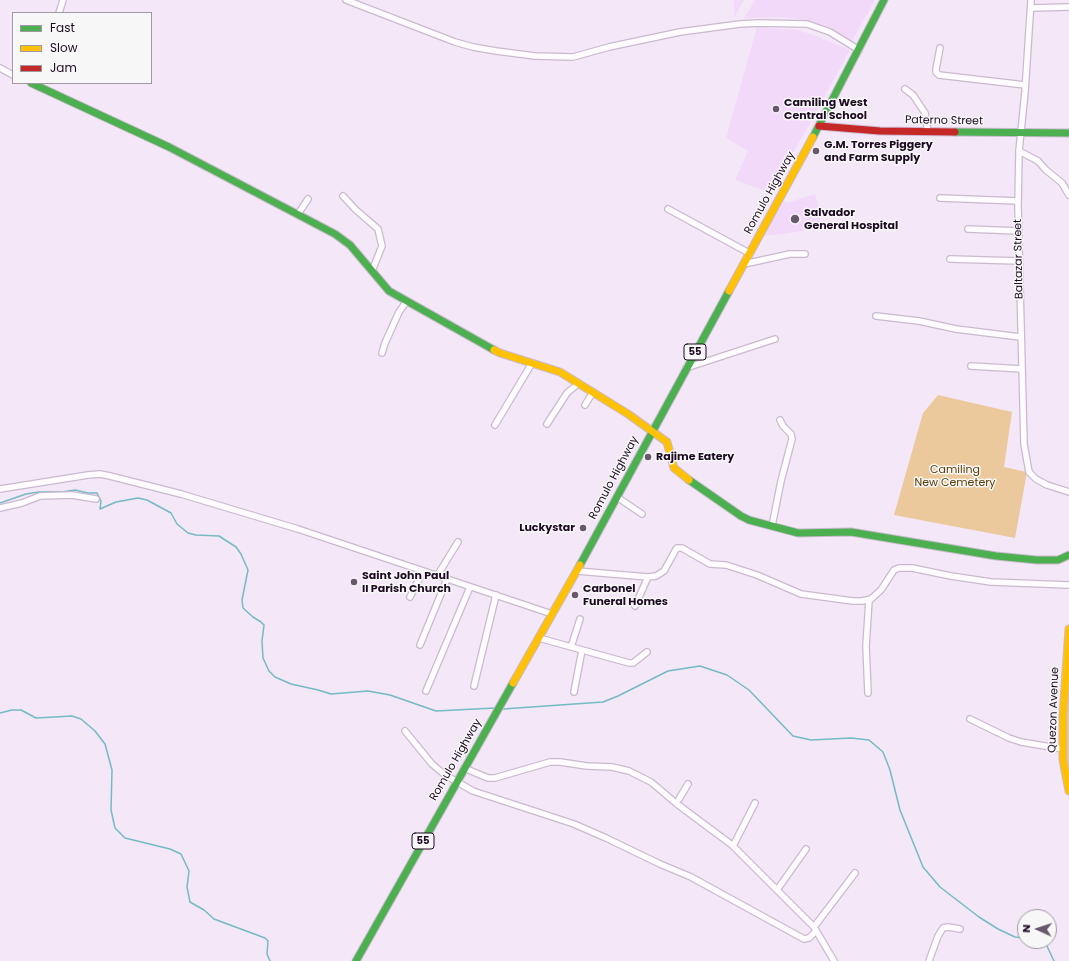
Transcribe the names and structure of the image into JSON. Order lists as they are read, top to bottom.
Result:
{
  "streets": {
    "main road": [
      "Paterno Street",
      "Romulo Highway",
      "55",
      "Quezon Avenue"
    ],
    "street": ["Baltazar Street"]
  },
  "crossings": [
    ["Paterno Street", "Romulo Highway"],
    ["Paterno Street", "Baltazar Street"]
  ],
  "parks": ["Camiling New Cemetery"],
  "places": [
    "Camiling West Central School",
    "G.M. Torres Piggery and Farm Supply",
    "Salvador General Hospital",
    "Rajime Eatery",
    "Luckystar",
    "Saint John Paul II Parish Church",
    "Carbonel Funeral Homes"
  ],
  "legend": ["Fast", "Slow", "Jam"],
  "north": "left"
}
